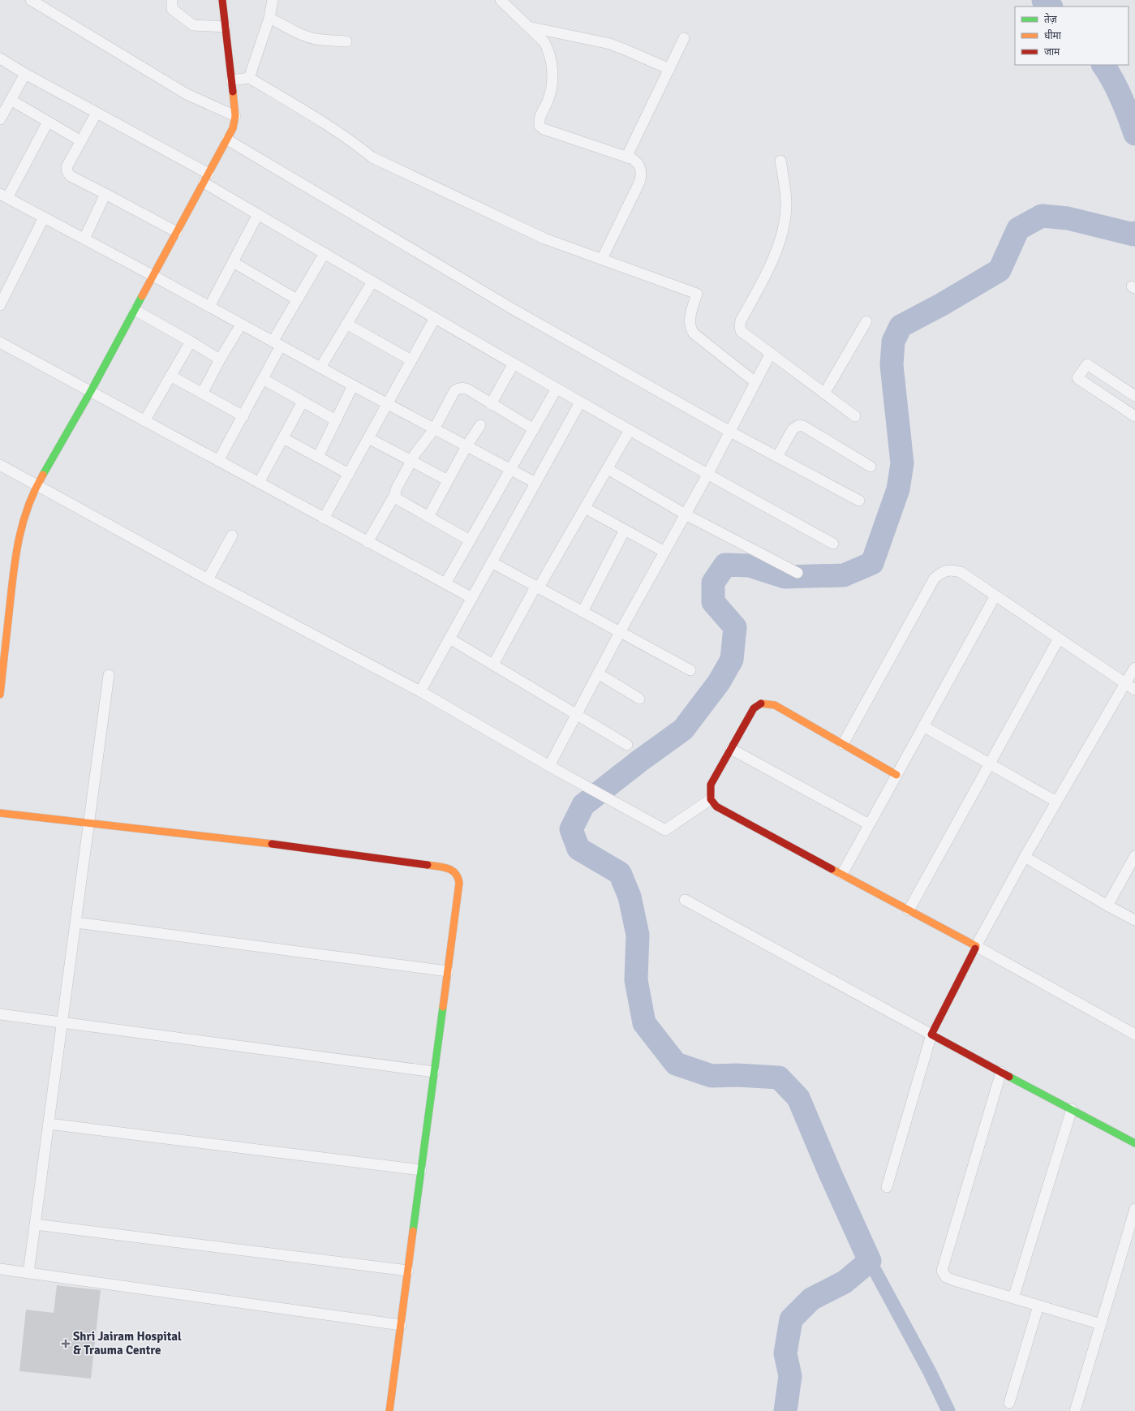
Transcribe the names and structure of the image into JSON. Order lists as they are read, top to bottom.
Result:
{
  "places": {
    "health": ["Shri Jairam Hospital & Trauma Centre"]
  },
  "legend": ["तेज़", "धीमा", "जाम"]
}
